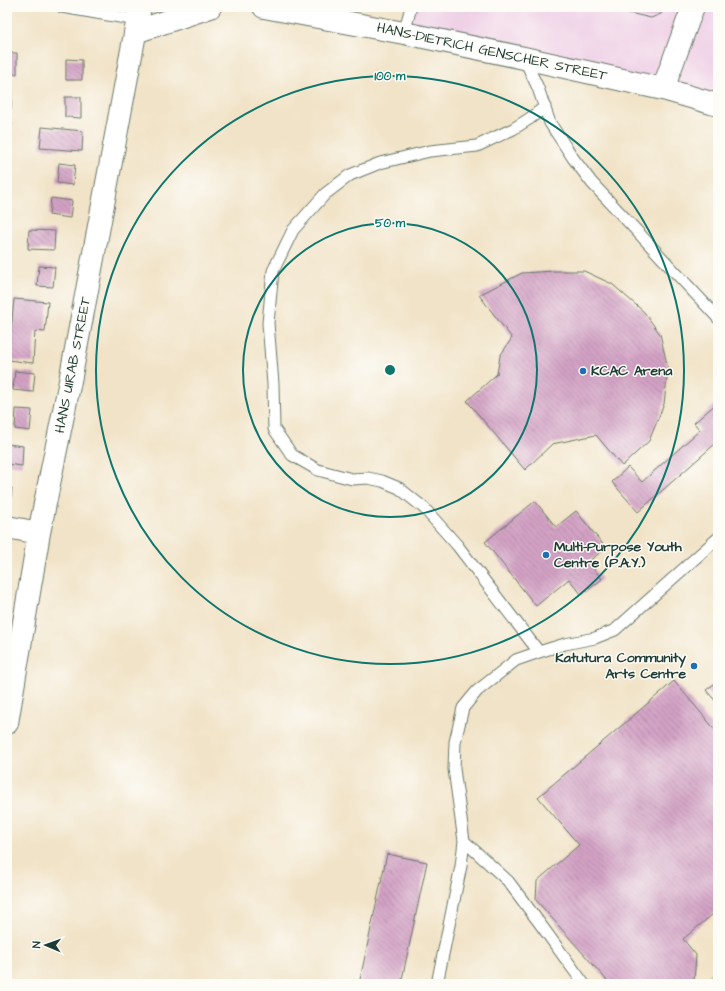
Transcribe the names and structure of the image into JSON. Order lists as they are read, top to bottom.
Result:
{
  "streets": {
    "street": ["HANS-DIETRICH GENSCHER STREET", "HANS UIRAB STREET"]
  },
  "places": ["KCAC Arena", "Multi-Purpose Youth Centre (P.A.Y.)", "Katutura Community Arts Centre"],
  "north": "left",
  "rings": ["100 m", "50 m"]
}
